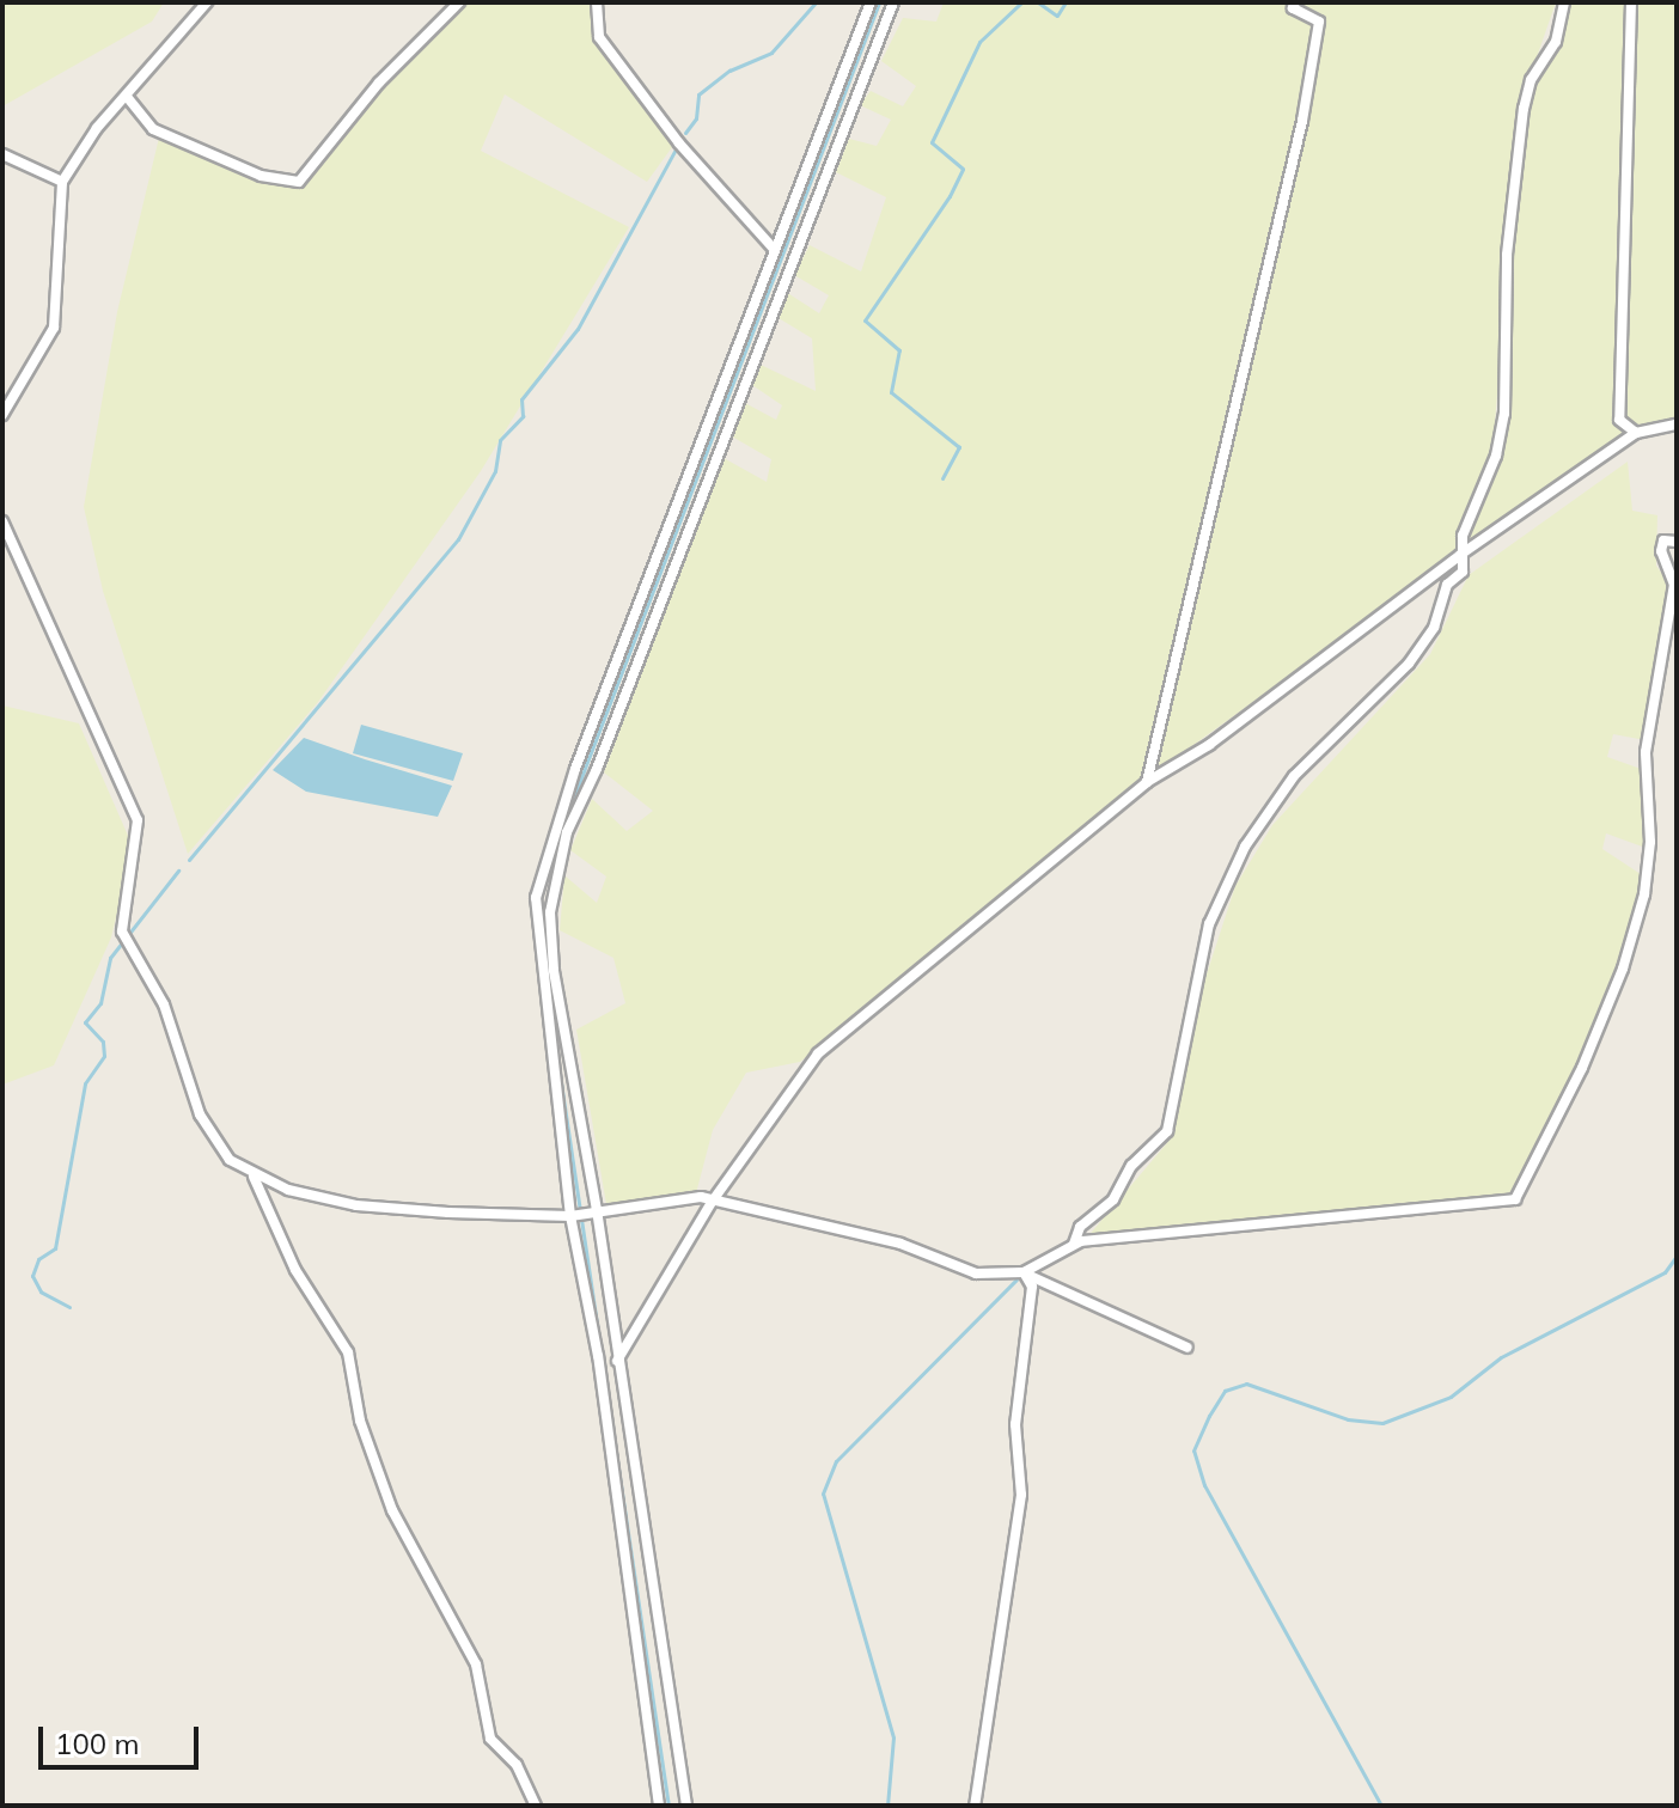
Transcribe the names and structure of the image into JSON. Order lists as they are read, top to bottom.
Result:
{
  "scale_bar": "100 m"
}
